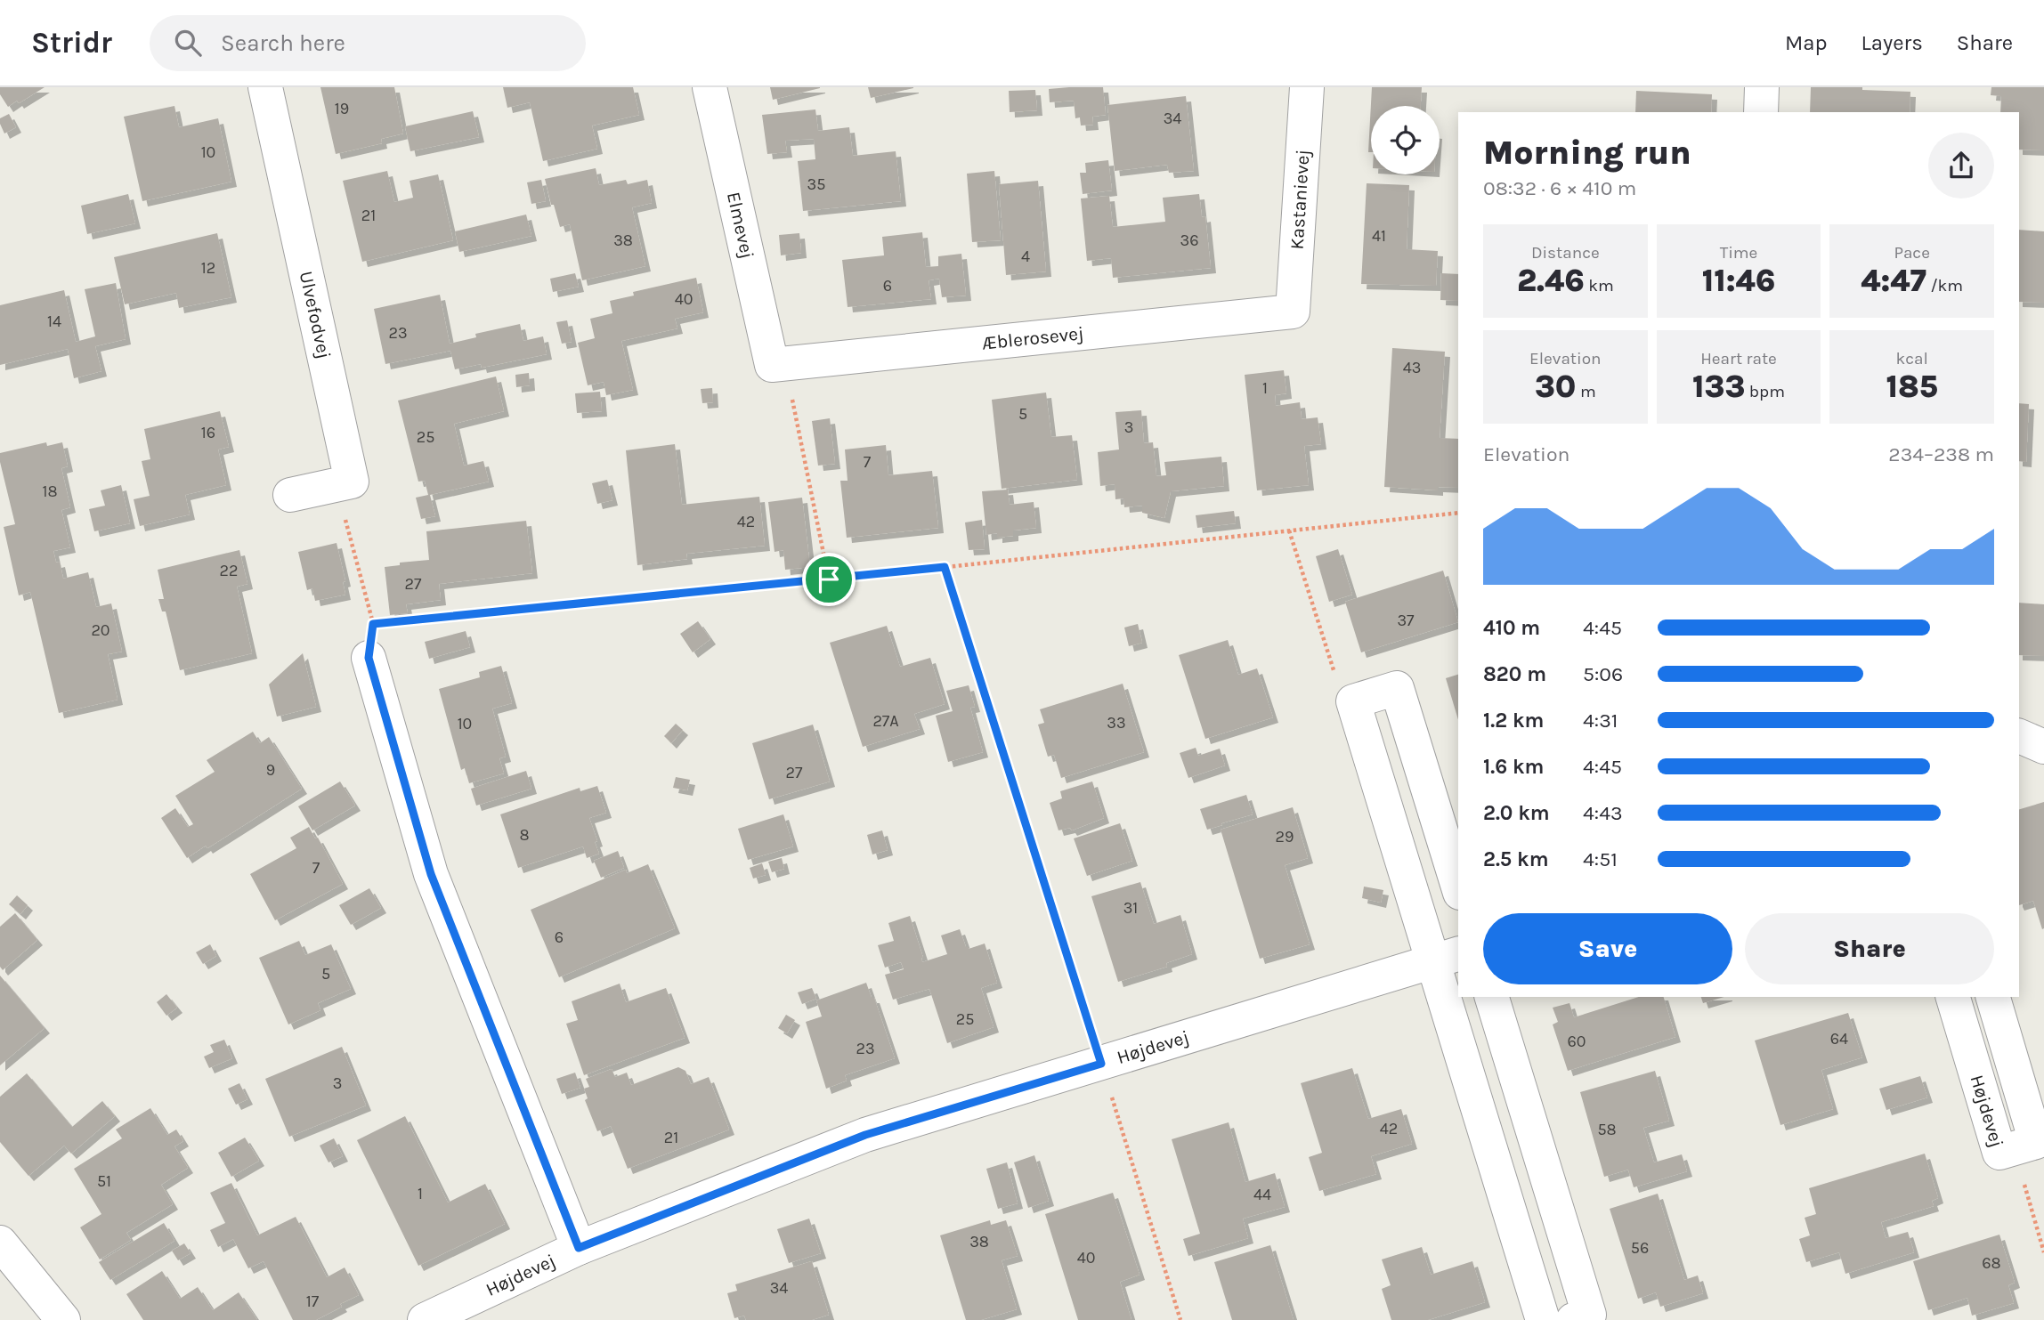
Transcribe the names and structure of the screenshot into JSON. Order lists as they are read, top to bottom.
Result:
{
  "streets": {
    "street": [
      "Kastanievej",
      "Elmevej",
      "Ulvefodvej",
      "Æblerosevej",
      "Højdevej"
    ]
  },
  "crossings": [
    ["Kastanievej", "Æblerosevej"],
    ["Elmevej", "Æblerosevej"]
  ],
  "house_numbers": [
    "19",
    "34",
    "10",
    "35",
    "21",
    "41",
    "38",
    "36",
    "4",
    "12",
    "6",
    "40",
    "14",
    "23",
    "43",
    "1",
    "5",
    "3",
    "16",
    "25",
    "7",
    "18",
    "42",
    "22",
    "27",
    "37",
    "20",
    "27A",
    "33",
    "10",
    "9",
    "27",
    "8",
    "29",
    "7",
    "31",
    "6",
    "5",
    "25",
    "64",
    "60",
    "23",
    "3",
    "42",
    "58",
    "21",
    "51",
    "1",
    "44",
    "38",
    "56",
    "40",
    "68",
    "34",
    "17"
  ],
  "page": {
    "header": "Stridr",
    "search": "Search here",
    "nav": ["Map", "Layers", "Share"],
    "heading": ["Morning run", "08:32 · 6 × 410 m"],
    "stats": [
      ["Distance", "2.46 km"],
      ["Time", "11:46"],
      ["Pace", "4:47 /km"],
      ["Elevation", "30 m"],
      ["Heart rate", "133 bpm"],
      ["kcal", "185"]
    ],
    "chart": ["Elevation", "234–238 m"],
    "list": [
      {
        "name": "410 m",
        "note": "4:45"
      },
      {
        "name": "820 m",
        "note": "5:06"
      },
      {
        "name": "1.2 km",
        "note": "4:31"
      },
      {
        "name": "1.6 km",
        "note": "4:45"
      },
      {
        "name": "2.0 km",
        "note": "4:43"
      },
      {
        "name": "2.5 km",
        "note": "4:51"
      }
    ],
    "buttons": ["Save", "Share"]
  }
}
